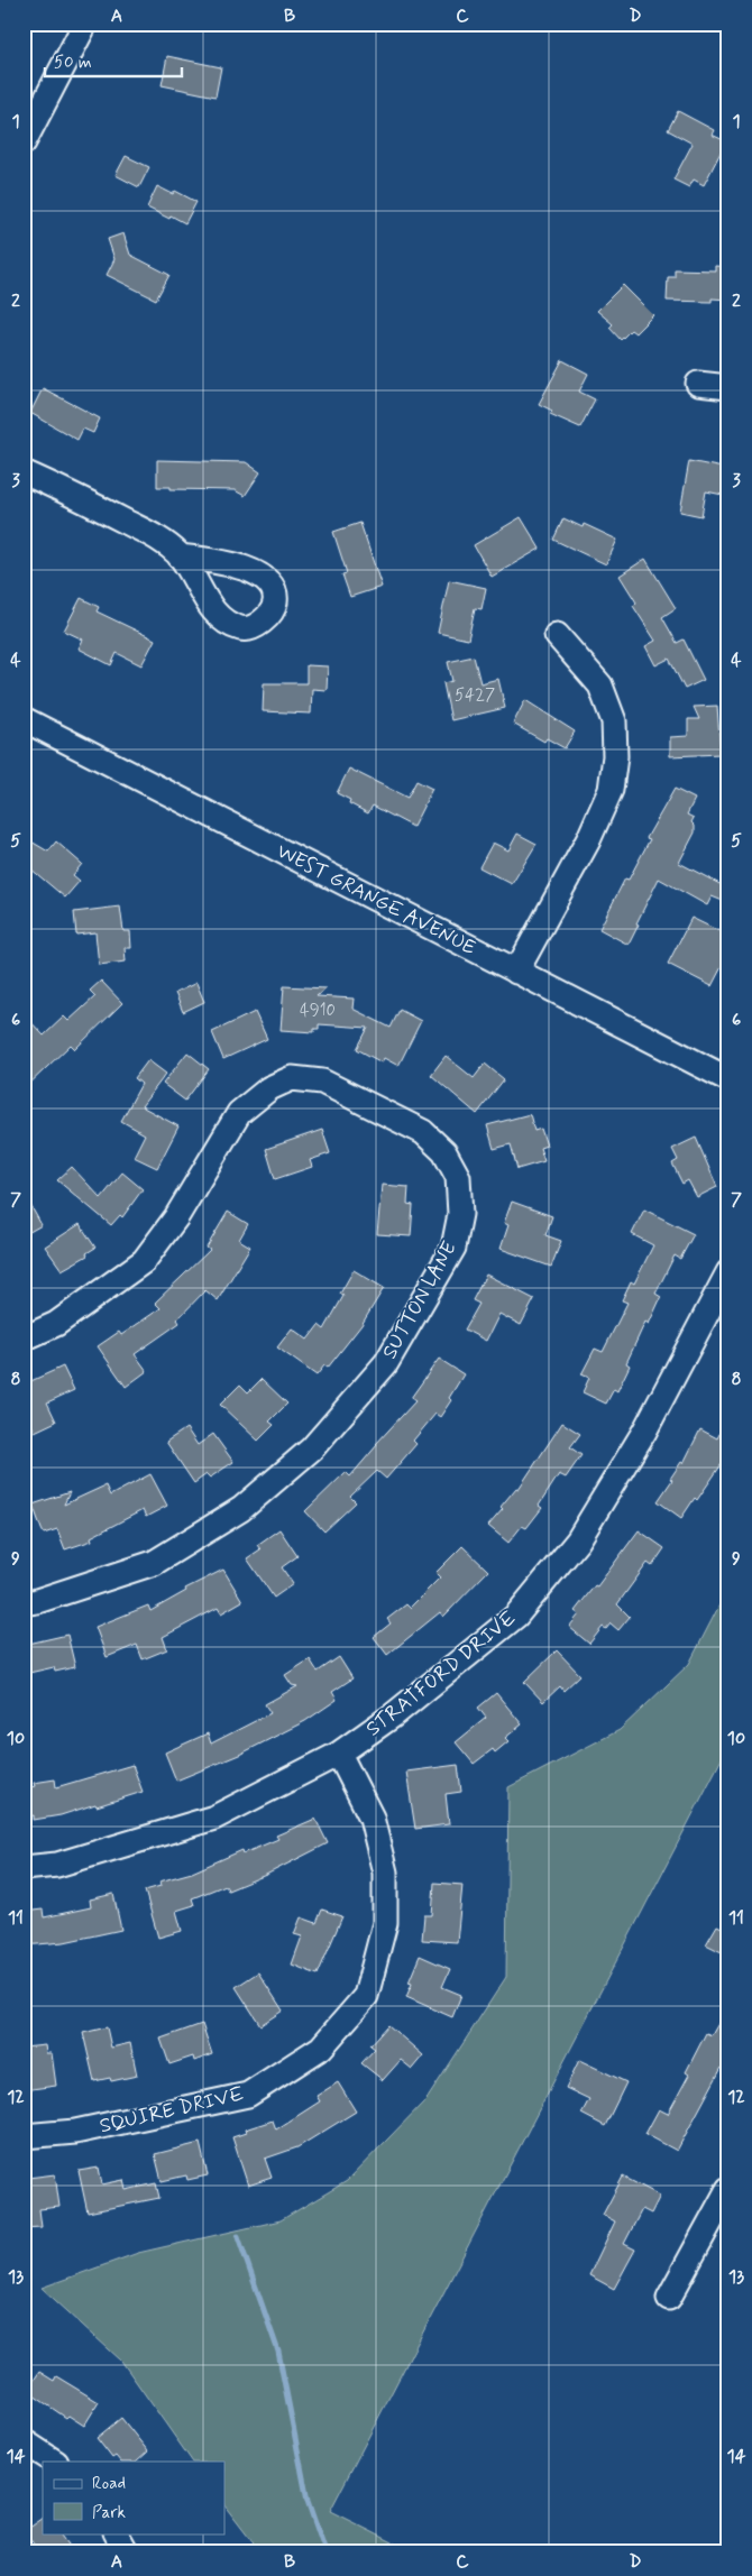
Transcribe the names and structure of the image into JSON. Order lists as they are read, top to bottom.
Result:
{
  "streets": {
    "street": [
      "WEST GRANGE AVENUE",
      "SUTTON LANE",
      "STRATFORD DRIVE",
      "SQUIRE DRIVE"
    ]
  },
  "crossings": [
    ["STRATFORD DRIVE", "SQUIRE DRIVE"]
  ],
  "house_numbers": ["5427", "4910"],
  "legend": ["Road", "Park"],
  "scale_bar": "50 m",
  "grid": {
    "columns": [
      "A",
      "B",
      "C",
      "D"
    ],
    "rows": [
      "1",
      "2",
      "3",
      "4",
      "5",
      "6",
      "7",
      "8",
      "9",
      "10",
      "11",
      "12",
      "13",
      "14"
    ]
  }
}
